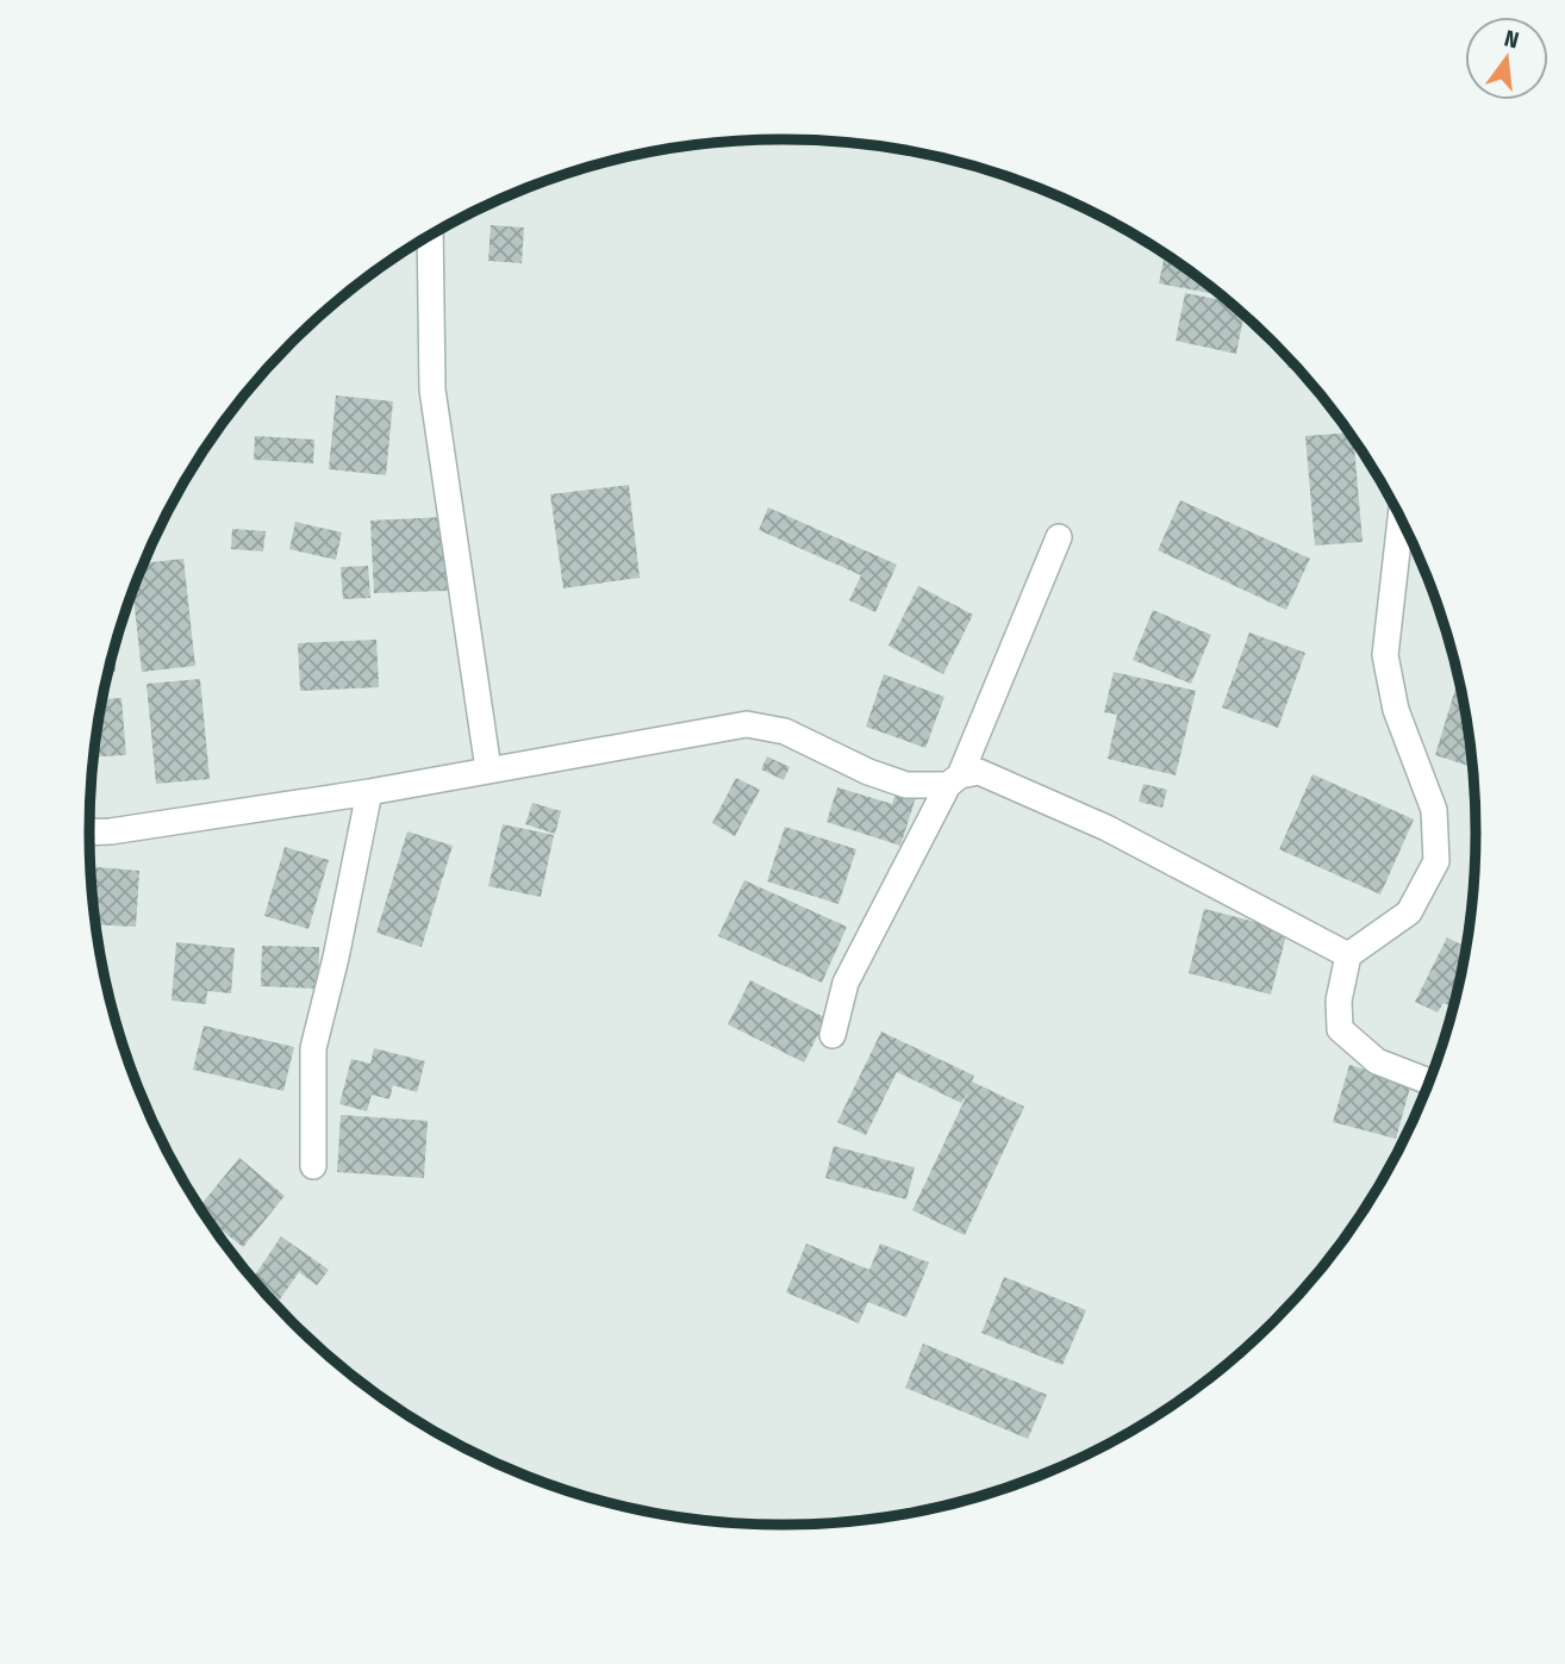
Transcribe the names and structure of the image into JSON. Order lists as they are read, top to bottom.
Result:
{
  "north": "top"
}
